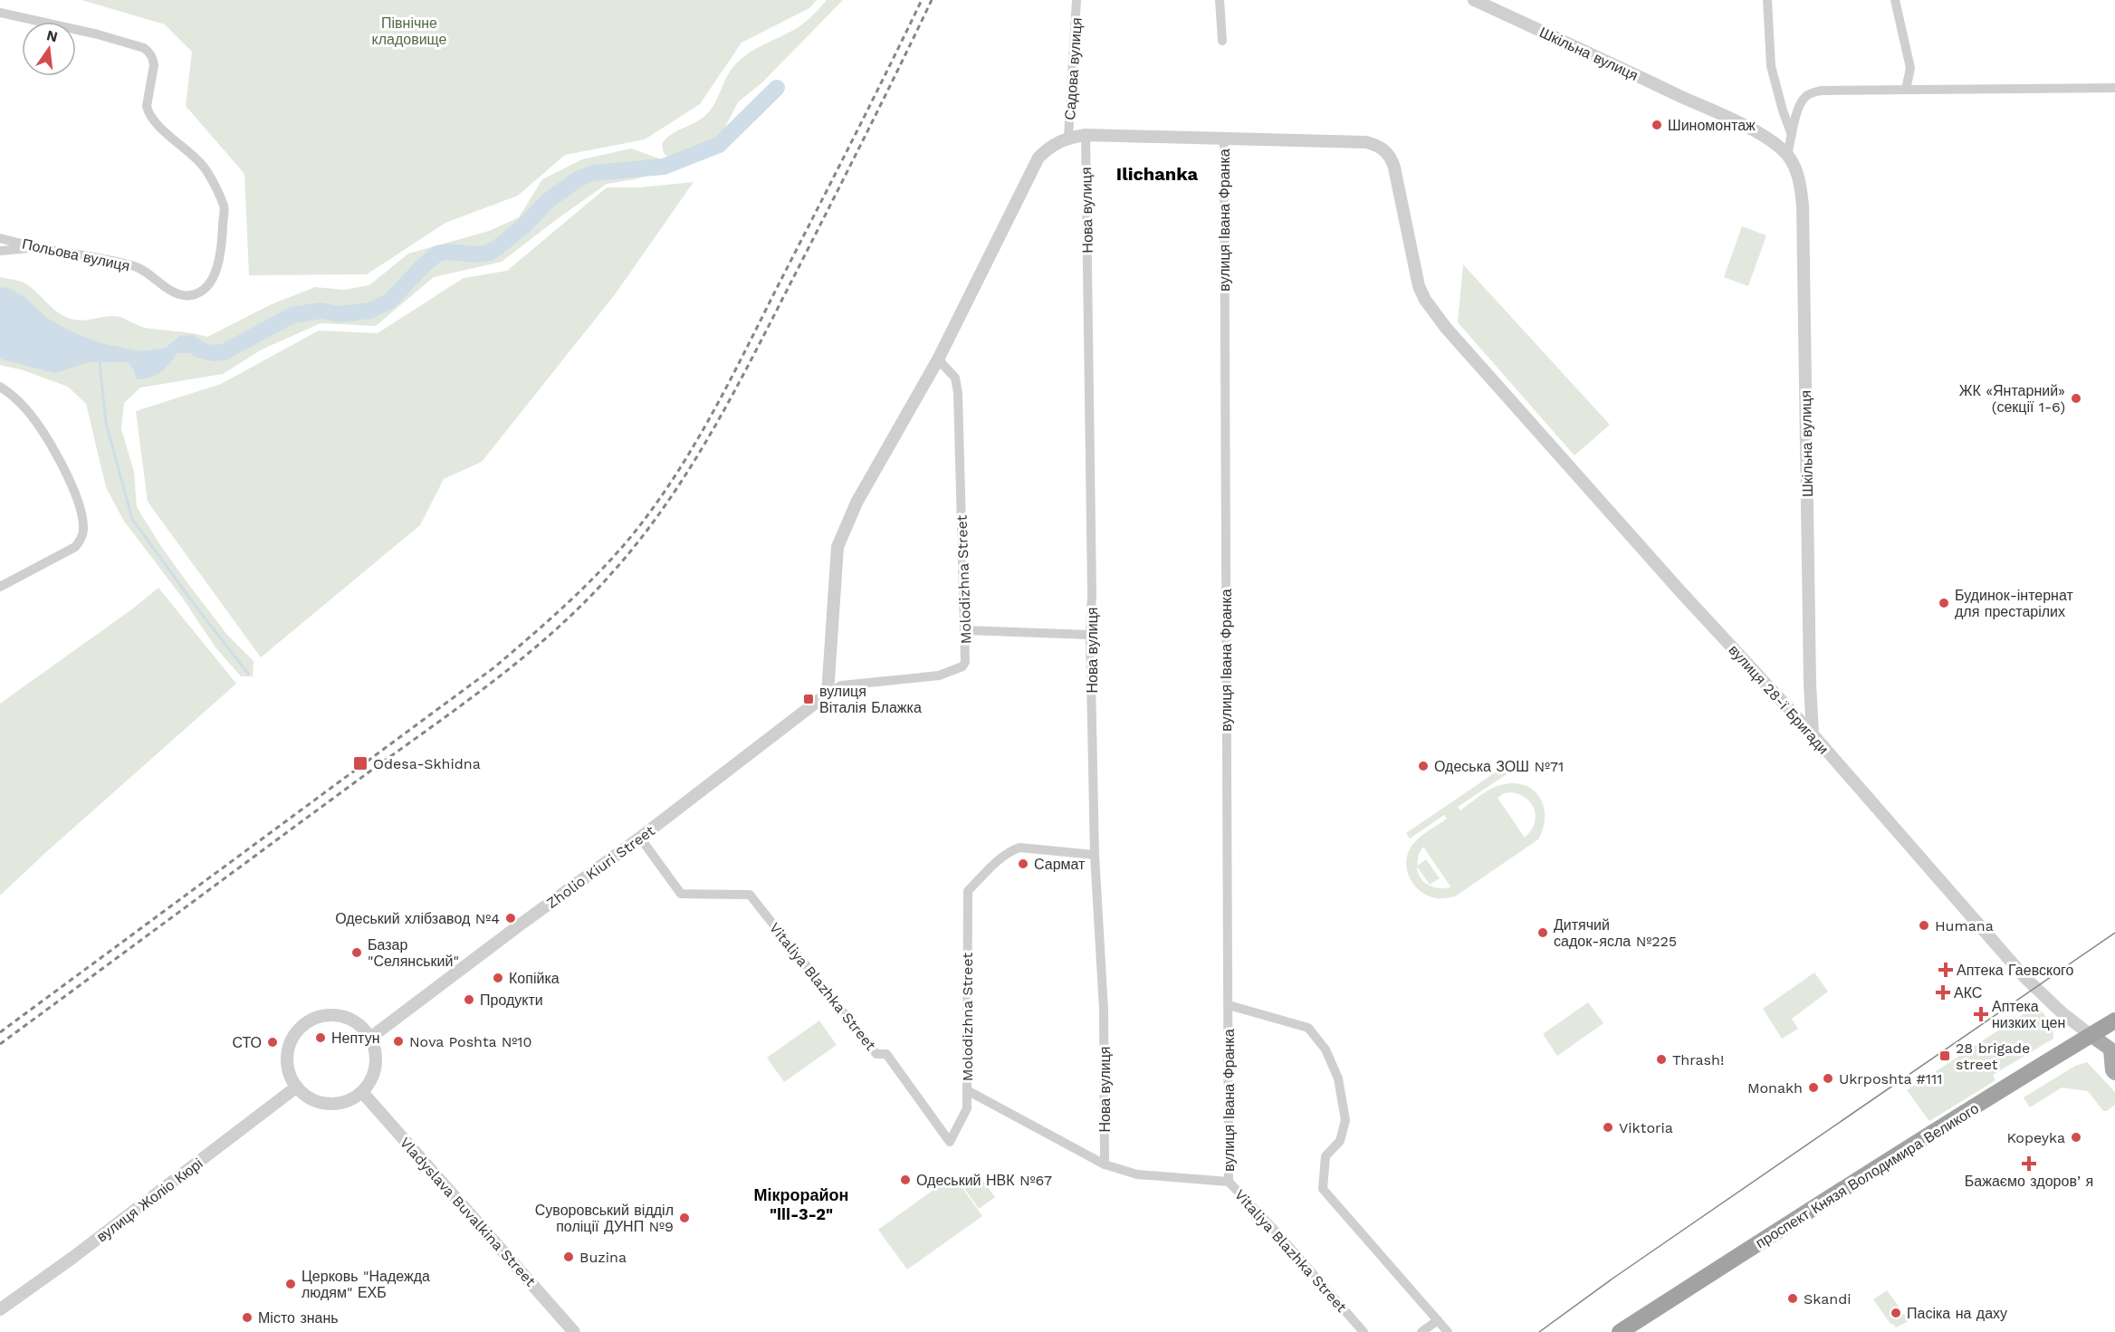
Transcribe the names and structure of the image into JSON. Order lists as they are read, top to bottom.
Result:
{
  "streets": {
    "highway": ["проспект Князя Володимира Великого"],
    "main road": ["вулиця 28-ї Бригади"],
    "street": [
      "Шкільна вулиця",
      "Садова вулиця",
      "Нова вулиця",
      "вулиця Івана Франка",
      "Польова вулиця",
      "Molodizhna Street",
      "Zholio Kiuri Street",
      "Vitaliya Blazhka Street",
      "вулиця Жоліо Кюрі",
      "Vladyslava Buvalkina Street"
    ]
  },
  "crossings": [
    ["Шкільна вулиця", "вулиця 28-ї Бригади"],
    ["Садова вулиця", "вулиця 28-ї Бригади"],
    ["Нова вулиця", "Molodizhna Street"],
    ["Нова вулиця", "вулиця 28-ї Бригади"],
    ["Нова вулиця", "Vitaliya Blazhka Street"],
    ["вулиця Івана Франка", "вулиця 28-ї Бригади"],
    ["вулиця Івана Франка", "Vitaliya Blazhka Street"],
    ["Molodizhna Street", "Zholio Kiuri Street"],
    ["Molodizhna Street", "Vitaliya Blazhka Street"],
    ["вулиця 28-ї Бригади", "проспект Князя Володимира Великого"],
    ["Zholio Kiuri Street", "Vitaliya Blazhka Street"],
    ["Zholio Kiuri Street", "вулиця Жоліо Кюрі"],
    ["Zholio Kiuri Street", "Vladyslava Buvalkina Street"],
    ["вулиця Жоліо Кюрі", "Vladyslava Buvalkina Street"]
  ],
  "districts": ["Ilichanka", "Мікрорайон \"ІІІ-3-2\""],
  "parks": ["Північне кладовище"],
  "places": {
    "other": [
      "Шиномонтаж",
      "ЖК «Янтарний» (секції 1-6)",
      "Будинок-інтернат для престарілих",
      "Одеська ЗОШ №71",
      "Сармат",
      "Одеський хлібзавод №4",
      "Humana",
      "Дитячий садок-ясла №225",
      "Базар \"Селянський\"",
      "Копійка",
      "Продукти",
      "Нептун",
      "Nova Poshta №10",
      "СТО",
      "Thrash!",
      "Ukrposhta #111",
      "Monakh",
      "Viktoria",
      "Kopeyka",
      "Одеський НВК №67",
      "Суворовський відділ поліції ДУНП №9",
      "Buzina",
      "Церковь \"Надежда людям\" ЕХБ",
      "Skandi",
      "Пасіка на даху",
      "Місто знань"
    ],
    "transit": ["вулиця Віталія Блажка", "Odesa-Skhidna", "28 brigade street"],
    "health": [
      "Аптека Гаевского",
      "АКС",
      "Аптека низких цен",
      "Бажаємо здоровʼя"
    ]
  },
  "north": "top"
}
